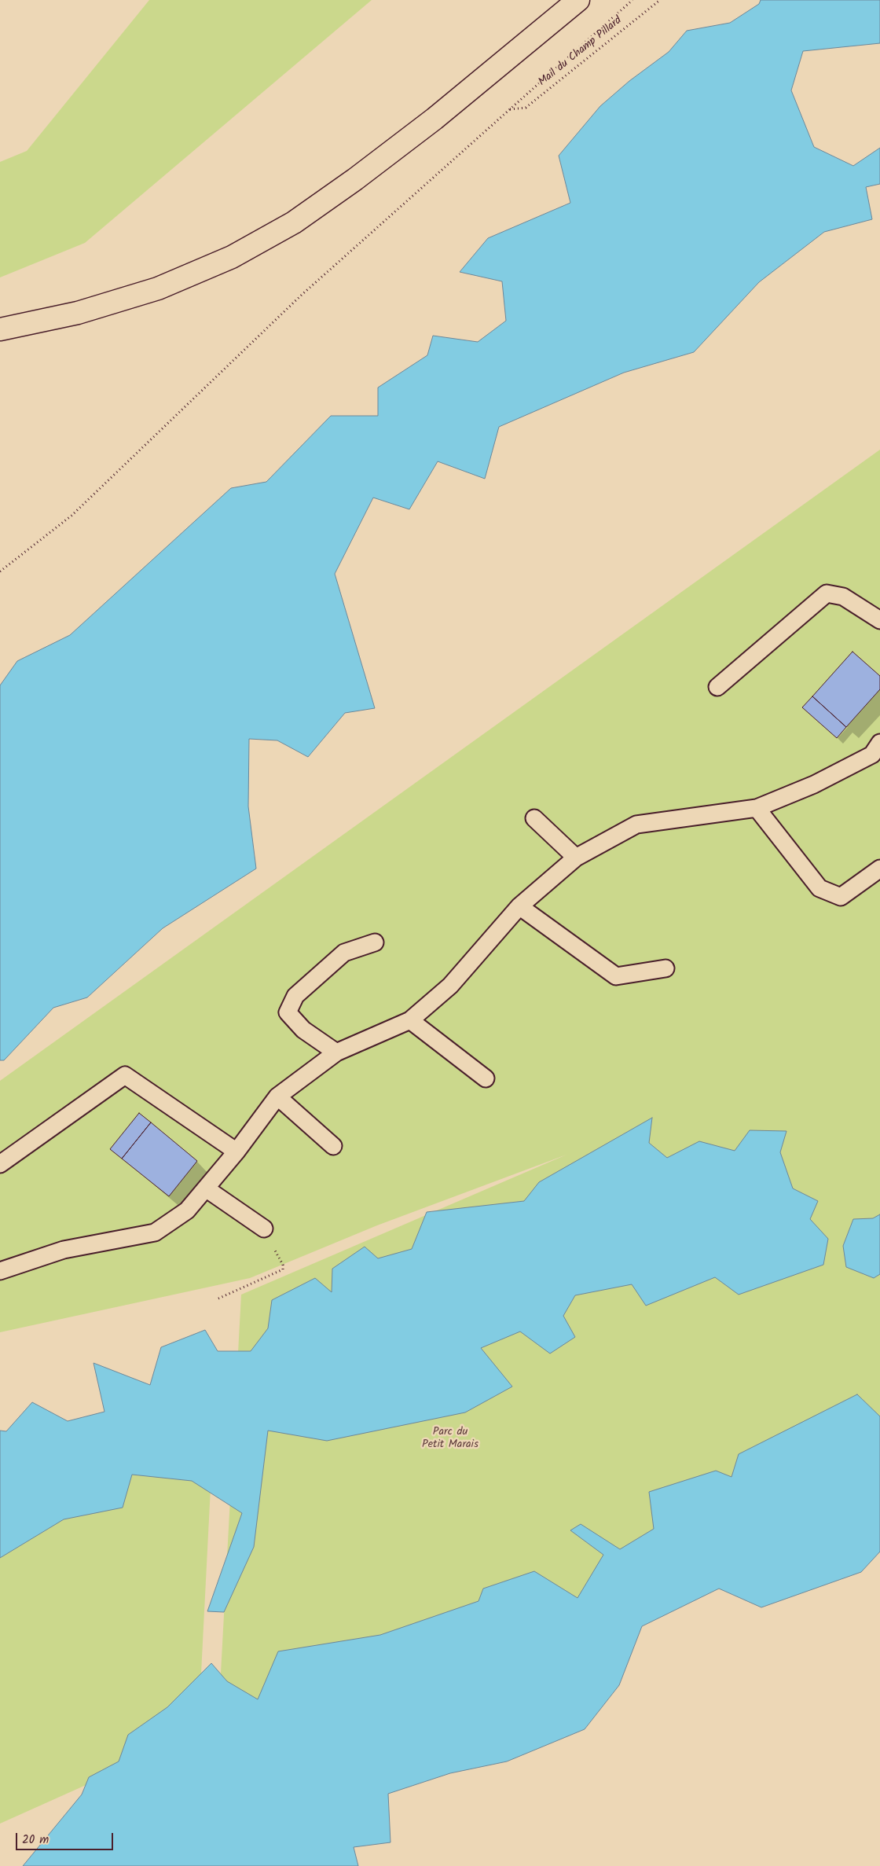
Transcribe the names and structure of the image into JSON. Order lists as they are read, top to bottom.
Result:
{
  "streets": {
    "path": ["Mail du Champ Pillard"]
  },
  "parks": ["Parc du Petit Marais"],
  "scale_bar": "20 m"
}
